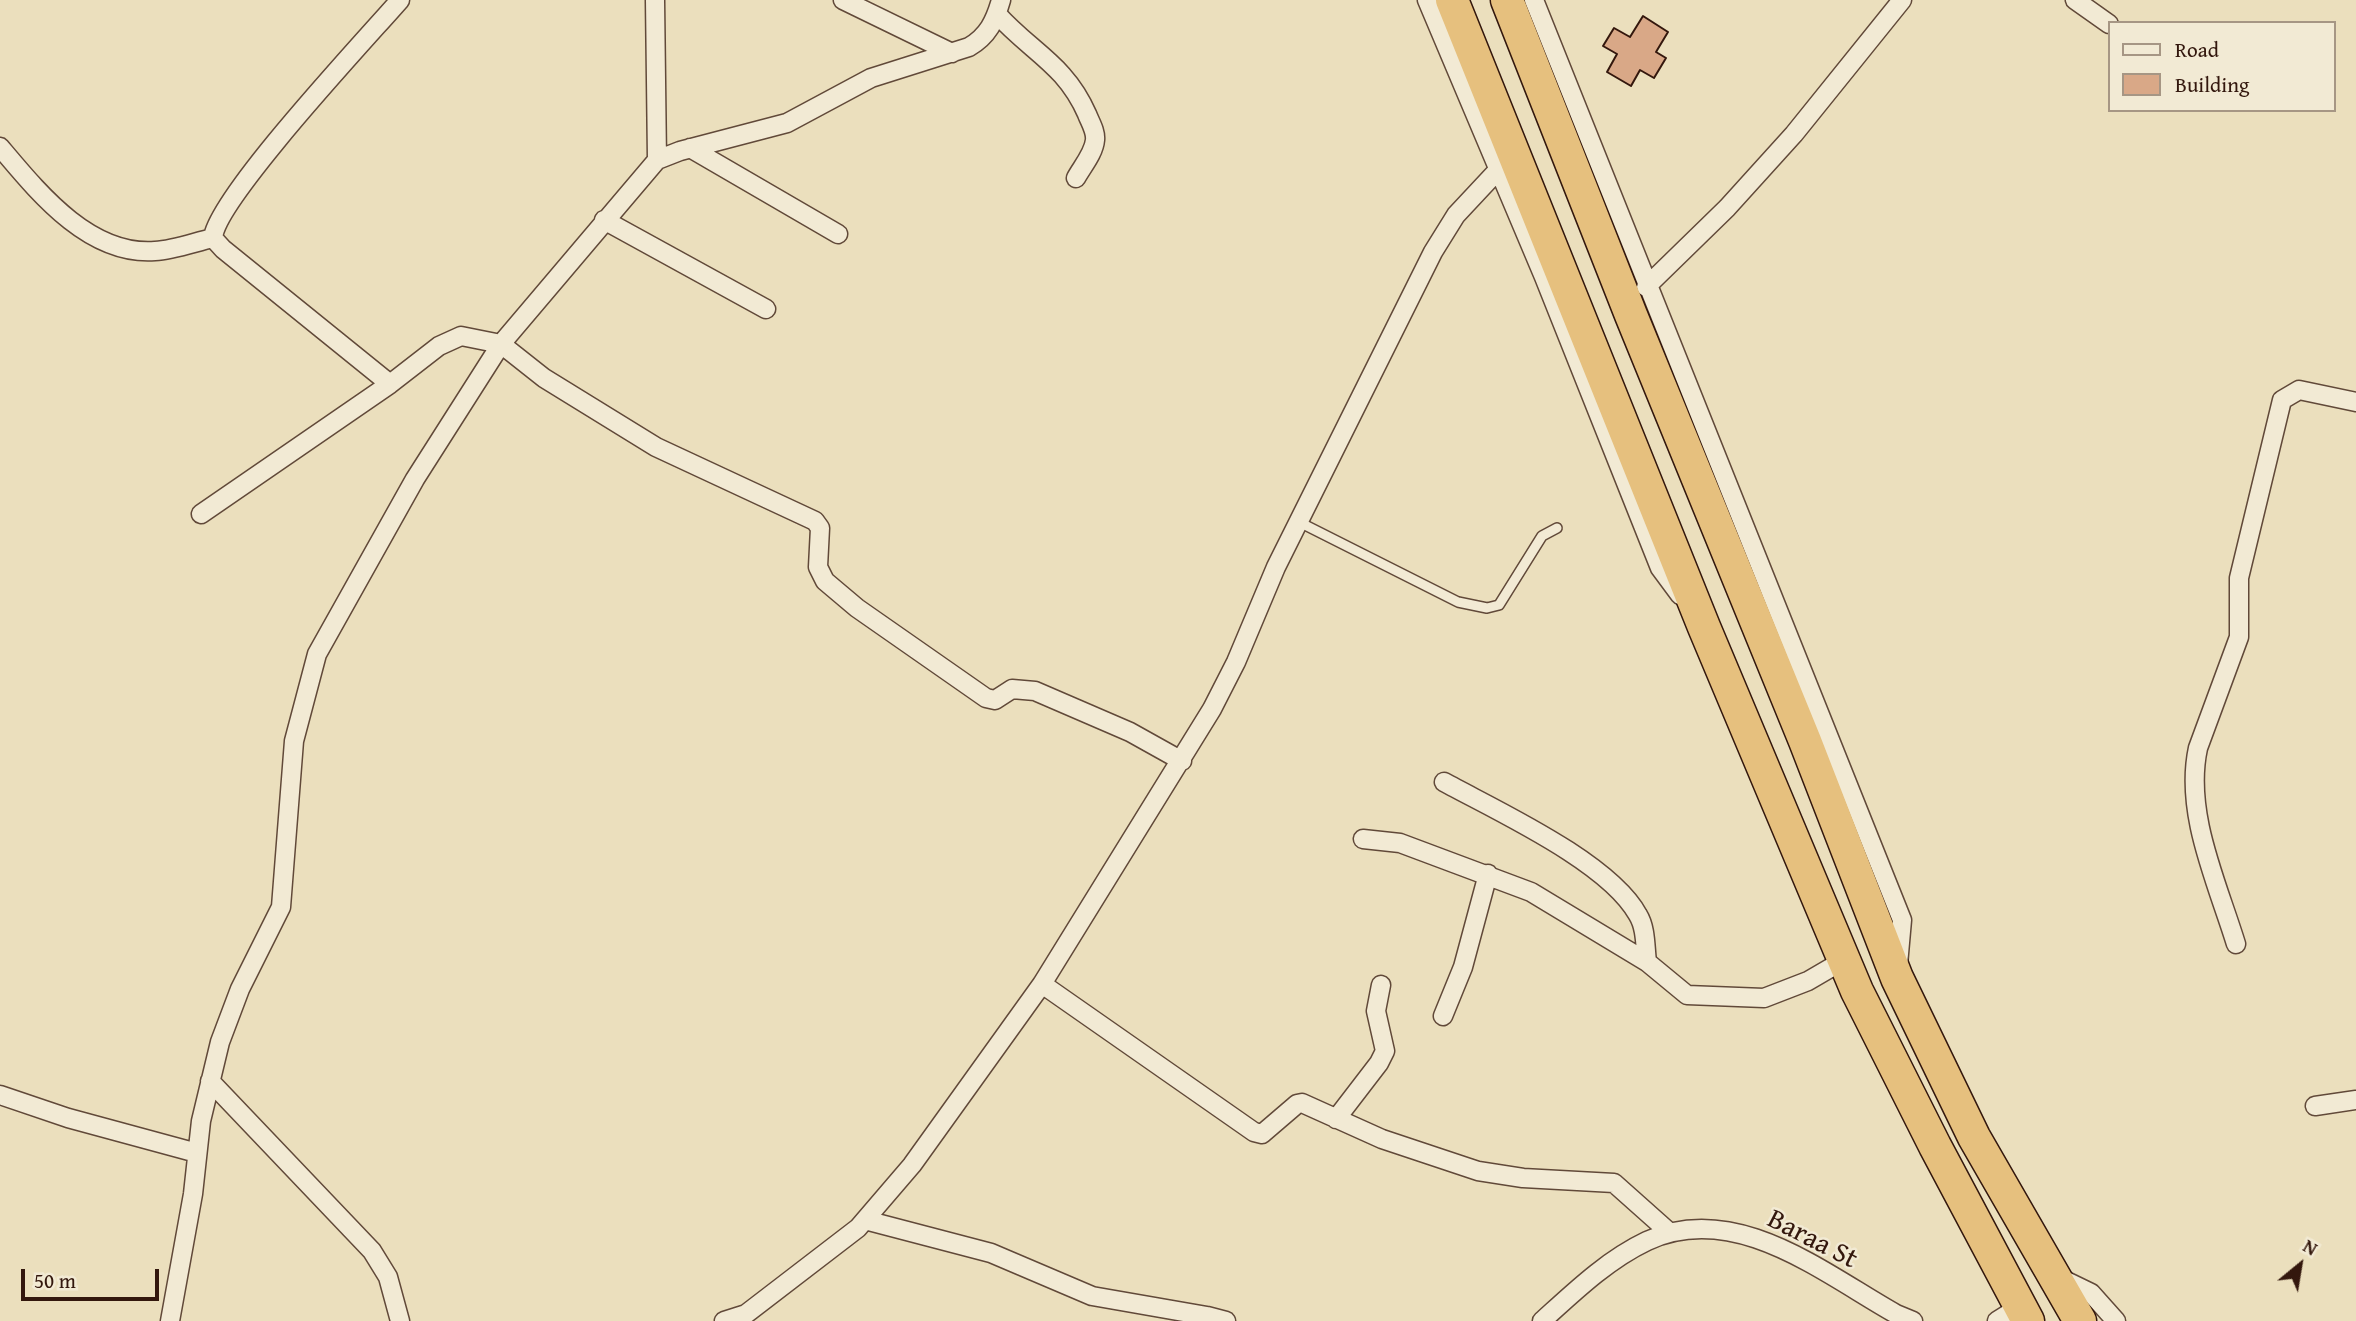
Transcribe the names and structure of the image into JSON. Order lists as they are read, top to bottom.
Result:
{
  "streets": {
    "street": ["Baraa St"]
  },
  "legend": ["Road", "Building"],
  "scale_bar": "50 m",
  "north": "top right"
}
